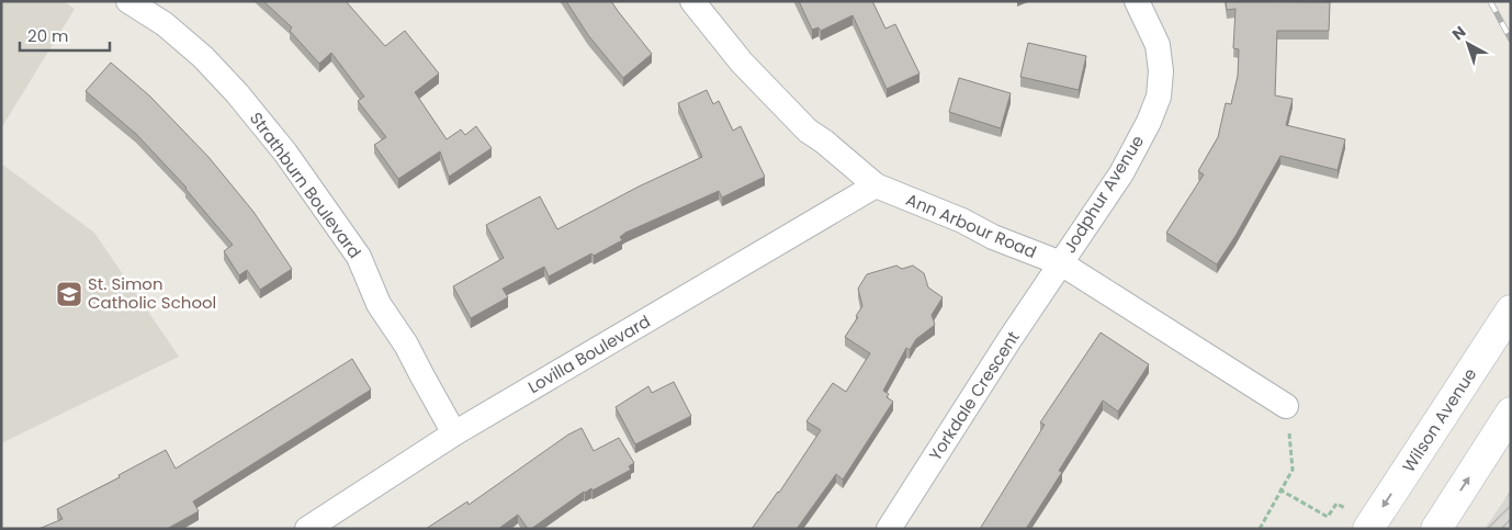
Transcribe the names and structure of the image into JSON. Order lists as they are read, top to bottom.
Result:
{
  "streets": {
    "main road": ["Wilson Avenue"],
    "street": [
      "Strathburn Boulevard",
      "Jodphur Avenue",
      "Ann Arbour Road",
      "Lovilla Boulevard",
      "Yorkdale Crescent"
    ]
  },
  "crossings": [
    ["Strathburn Boulevard", "Lovilla Boulevard"],
    ["Jodphur Avenue", "Ann Arbour Road"],
    ["Jodphur Avenue", "Yorkdale Crescent"],
    ["Ann Arbour Road", "Lovilla Boulevard"],
    ["Ann Arbour Road", "Yorkdale Crescent"]
  ],
  "places": {
    "school or university": ["St. Simon Catholic School"]
  },
  "scale_bar": "20 m",
  "north": "top left"
}
